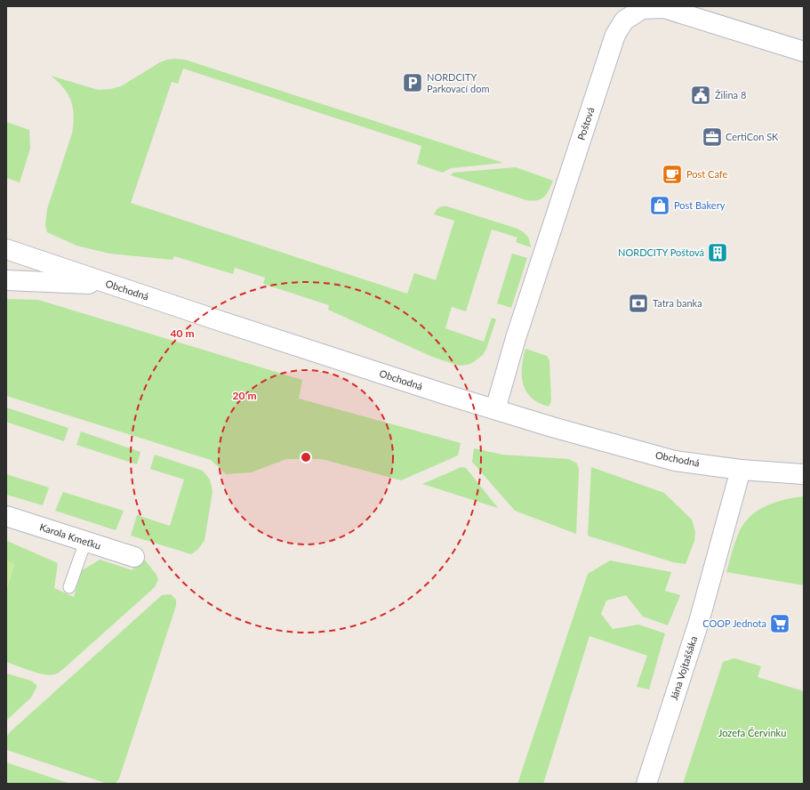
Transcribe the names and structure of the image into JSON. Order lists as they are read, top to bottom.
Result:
{
  "streets": {
    "street": [
      "Poštová",
      "Obchodná",
      "Karola Kmeťku",
      "Jána Vojtaššáka"
    ]
  },
  "crossings": [
    ["Poštová", "Obchodná"],
    ["Obchodná", "Jána Vojtaššáka"]
  ],
  "parks": ["Jozefa Červinku"],
  "places": {
    "parking": ["NORDCITY Parkovací dom"],
    "public building": ["Žilina 8"],
    "office": ["CertiCon SK"],
    "cafe": ["Post Cafe"],
    "shop": ["Post Bakery"],
    "building": ["NORDCITY Poštová"],
    "bank": ["Tatra banka"],
    "supermarket": ["COOP Jednota"]
  },
  "rings": ["40 m", "20 m"]
}
